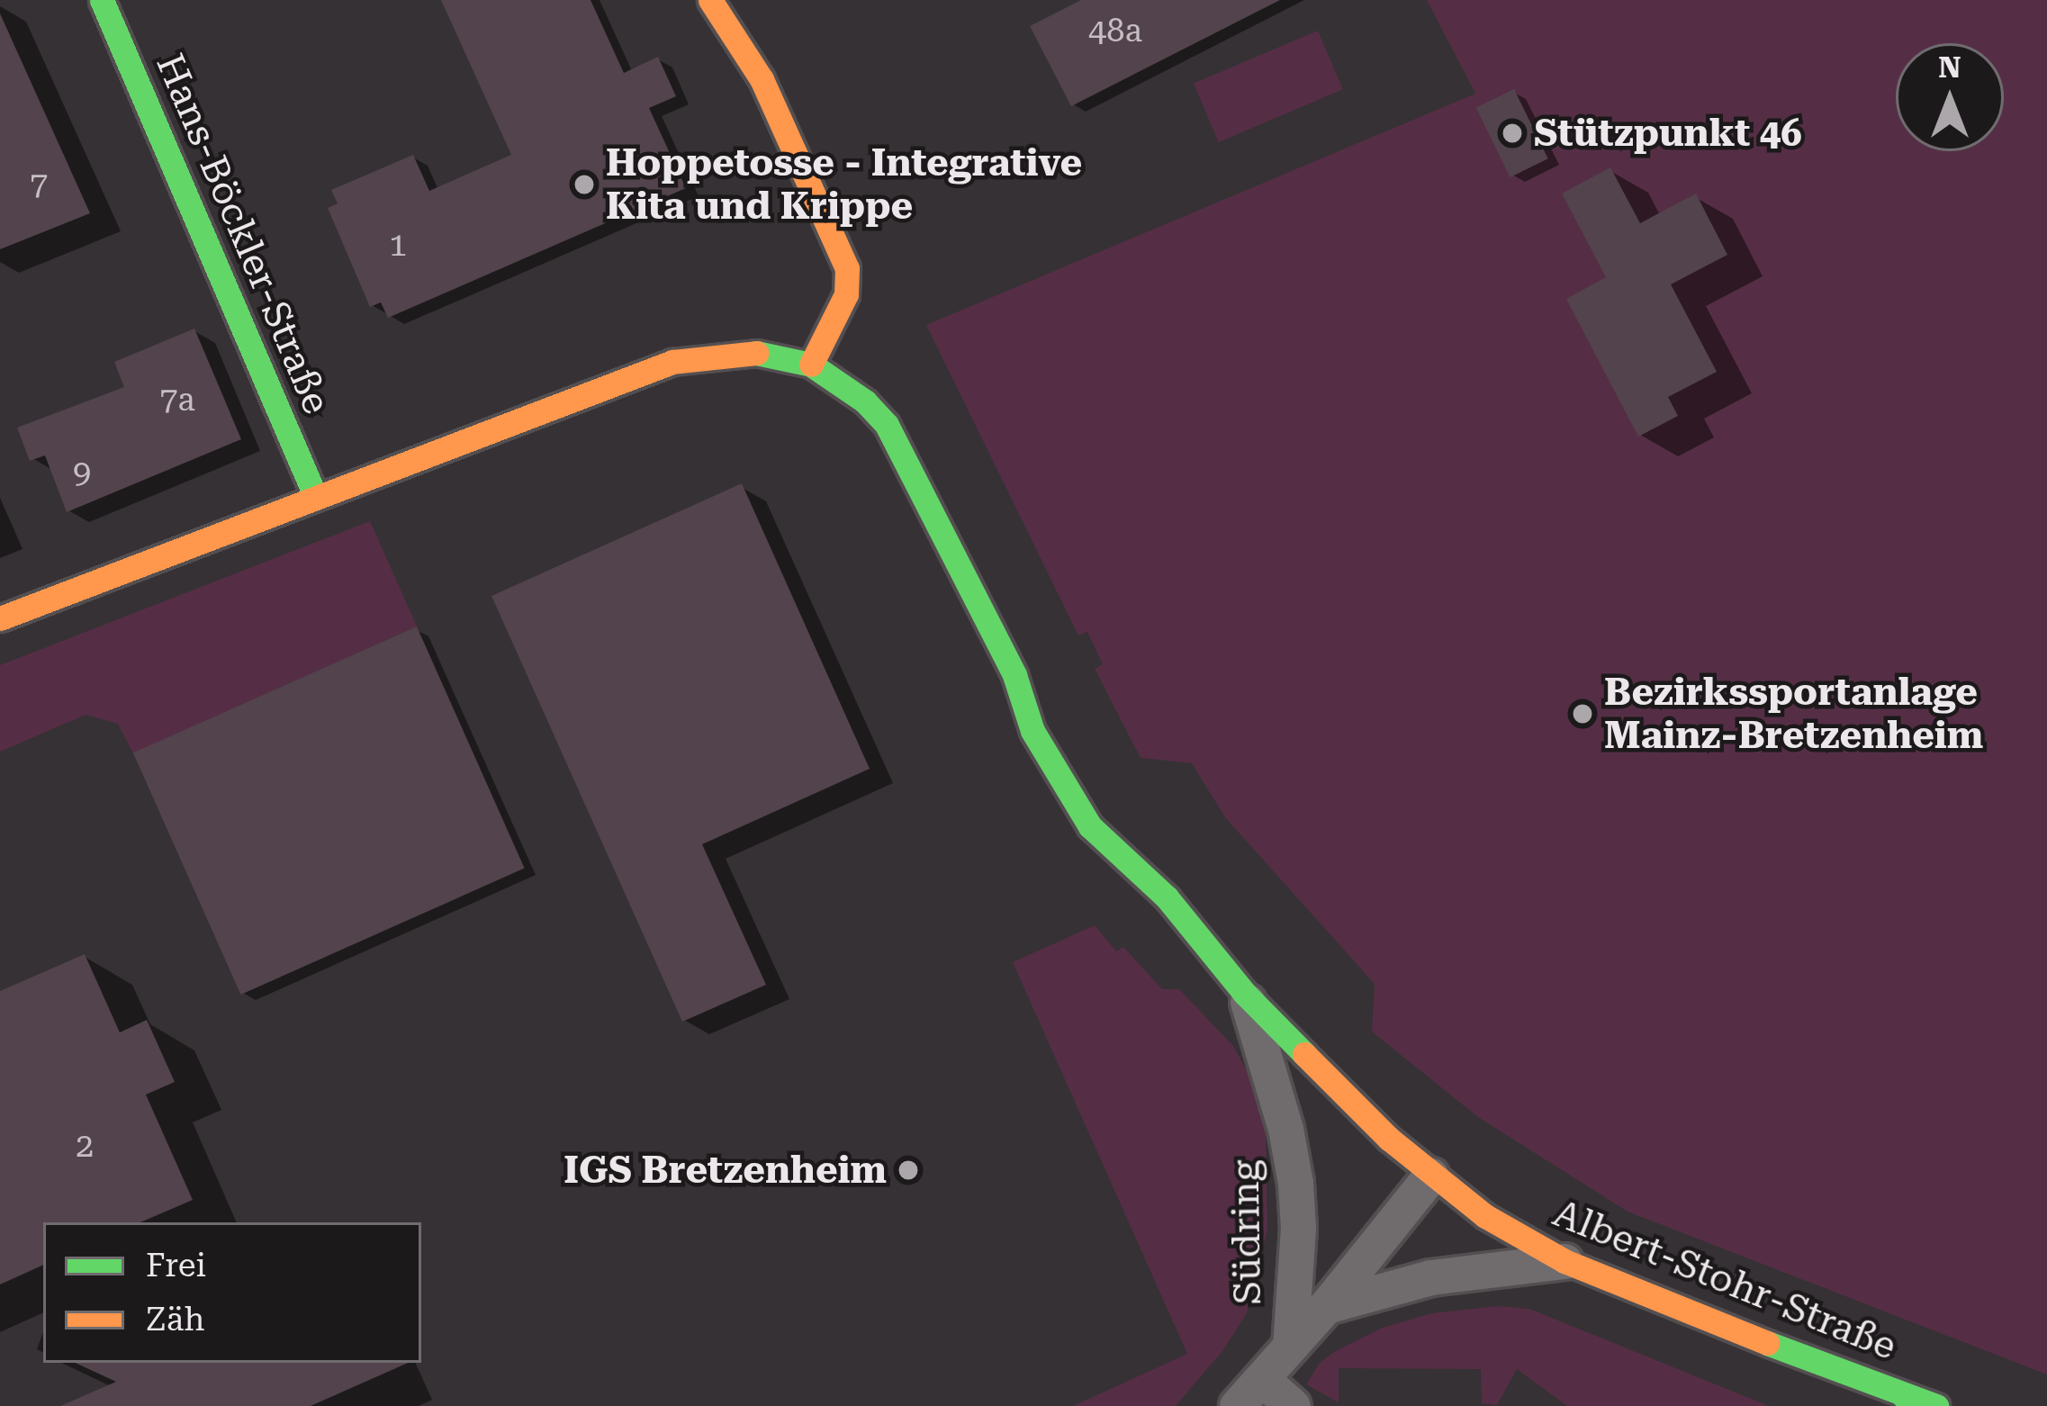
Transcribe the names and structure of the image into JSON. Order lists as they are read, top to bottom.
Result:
{
  "streets": {
    "street": ["Hans-Böckler-Straße", "Südring", "Albert-Stohr-Straße"]
  },
  "crossings": [
    ["Südring", "Albert-Stohr-Straße"]
  ],
  "places": [
    "Stützpunkt 46",
    "Hoppetosse - Integrative Kita und Krippe",
    "Bezirkssportanlage Mainz-Bretzenheim",
    "IGS Bretzenheim"
  ],
  "house_numbers": [
    "48a",
    "7",
    "1",
    "7a",
    "9",
    "2"
  ],
  "legend": ["Frei", "Zäh"],
  "north": "top"
}
